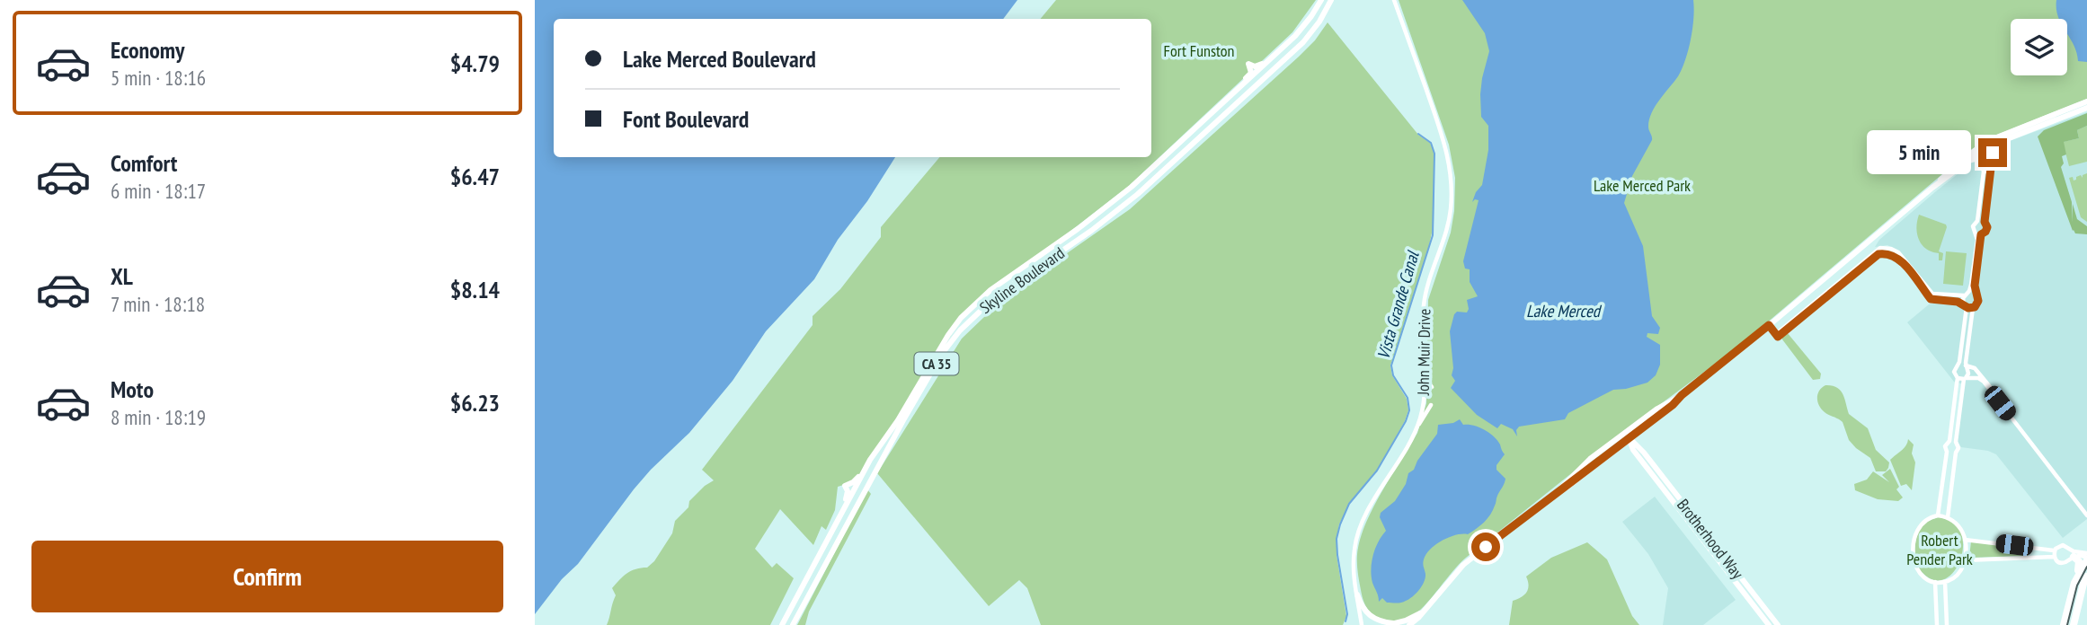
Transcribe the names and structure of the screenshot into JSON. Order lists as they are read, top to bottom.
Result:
{
  "streets": {
    "main road": ["Skyline Boulevard", "CA 35", "Brotherhood Way"],
    "street": ["John Muir Drive"]
  },
  "water": ["Vista Grande Canal", "Lake Merced"],
  "parks": ["Fort Funston", "Lake Merced Park", "Robert Pender Park"],
  "page": {
    "list": [
      {
        "name": "Economy",
        "note": "5 min · 18:16",
        "value": "$4.79"
      },
      {
        "name": "Comfort",
        "note": "6 min · 18:17",
        "value": "$6.47"
      },
      {
        "name": "XL",
        "note": "7 min · 18:18",
        "value": "$8.14"
      },
      {
        "name": "Moto",
        "note": "8 min · 18:19",
        "value": "$6.23"
      }
    ],
    "banner": ["Lake Merced Boulevard", "Font Boulevard"],
    "bubble": "5 min",
    "buttons": "Confirm"
  }
}
